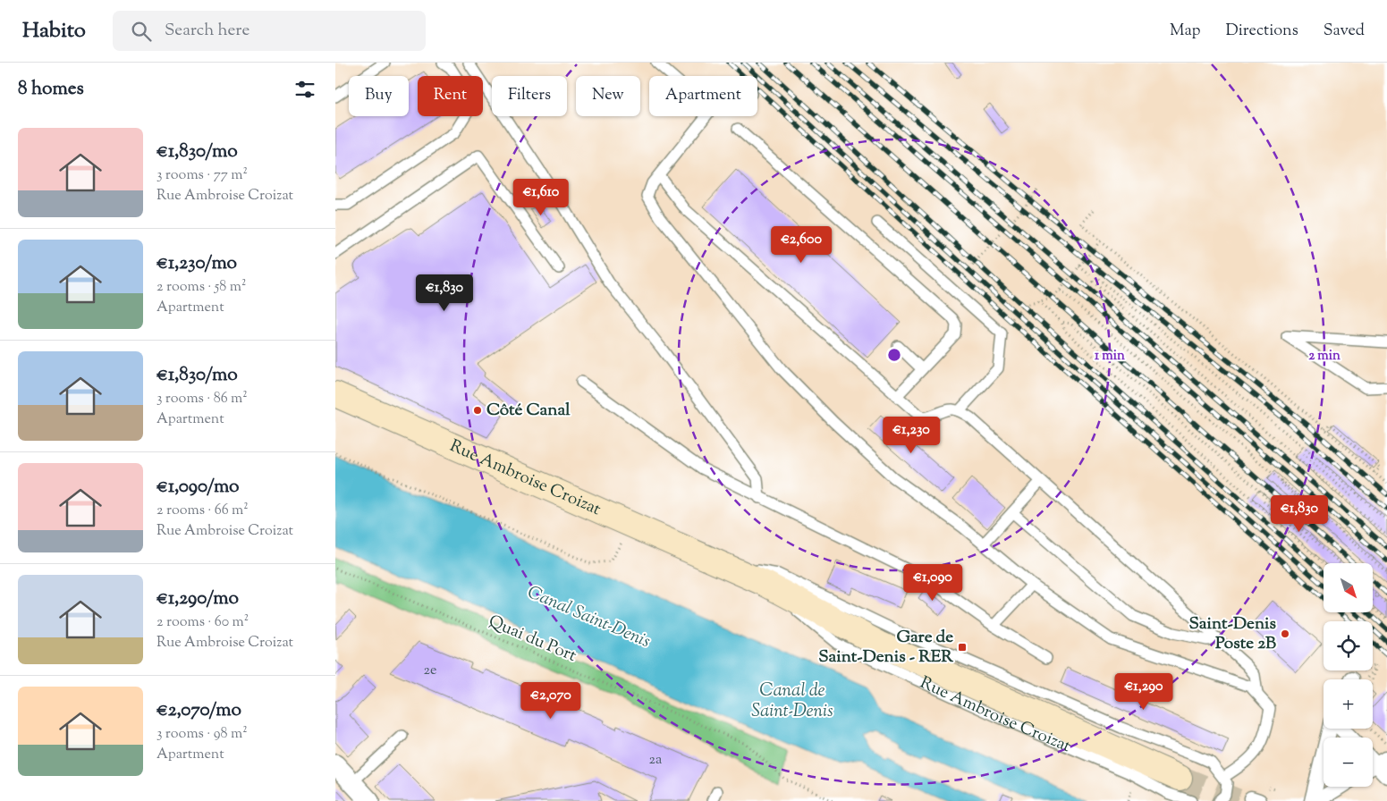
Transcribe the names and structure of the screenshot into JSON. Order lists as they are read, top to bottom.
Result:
{
  "streets": {
    "main road": ["Rue Ambroise Croizat"],
    "path": ["Quai du Port"]
  },
  "water": ["Canal Saint-Denis", "Canal de Saint-Denis"],
  "places": {
    "other": ["Côté Canal", "Saint-Denis Poste 2B"],
    "transit": ["Gare de Saint-Denis - RER"]
  },
  "house_numbers": ["2e", "2a"],
  "north": "bottom right",
  "page": {
    "header": "Habito",
    "search": "Search here",
    "nav": ["Map", "Directions", "Saved"],
    "heading": "8 homes",
    "chip": [
      "Buy",
      "Rent",
      "Filters",
      "New",
      "Apartment"
    ],
    "list": [
      {
        "name": "€1,830/mo",
        "note": "3 rooms · 77 m² · Rue Ambroise Croizat"
      },
      {
        "name": "€1,230/mo",
        "note": "2 rooms · 58 m² · Apartment"
      },
      {
        "name": "€1,830/mo",
        "note": "3 rooms · 86 m² · Apartment"
      },
      {
        "name": "€1,090/mo",
        "note": "2 rooms · 66 m² · Rue Ambroise Croizat"
      },
      {
        "name": "€1,290/mo",
        "note": "2 rooms · 60 m² · Rue Ambroise Croizat"
      },
      {
        "name": "€2,070/mo",
        "note": "3 rooms · 98 m² · Apartment"
      }
    ],
    "price": [
      "€1,610",
      "€2,600",
      "€1,830",
      "€1,230",
      "€1,830",
      "€1,090",
      "€1,290",
      "€2,070"
    ],
    "map_buttons": ["+", "−"]
  },
  "rings": ["1 min", "2 min"]
}
